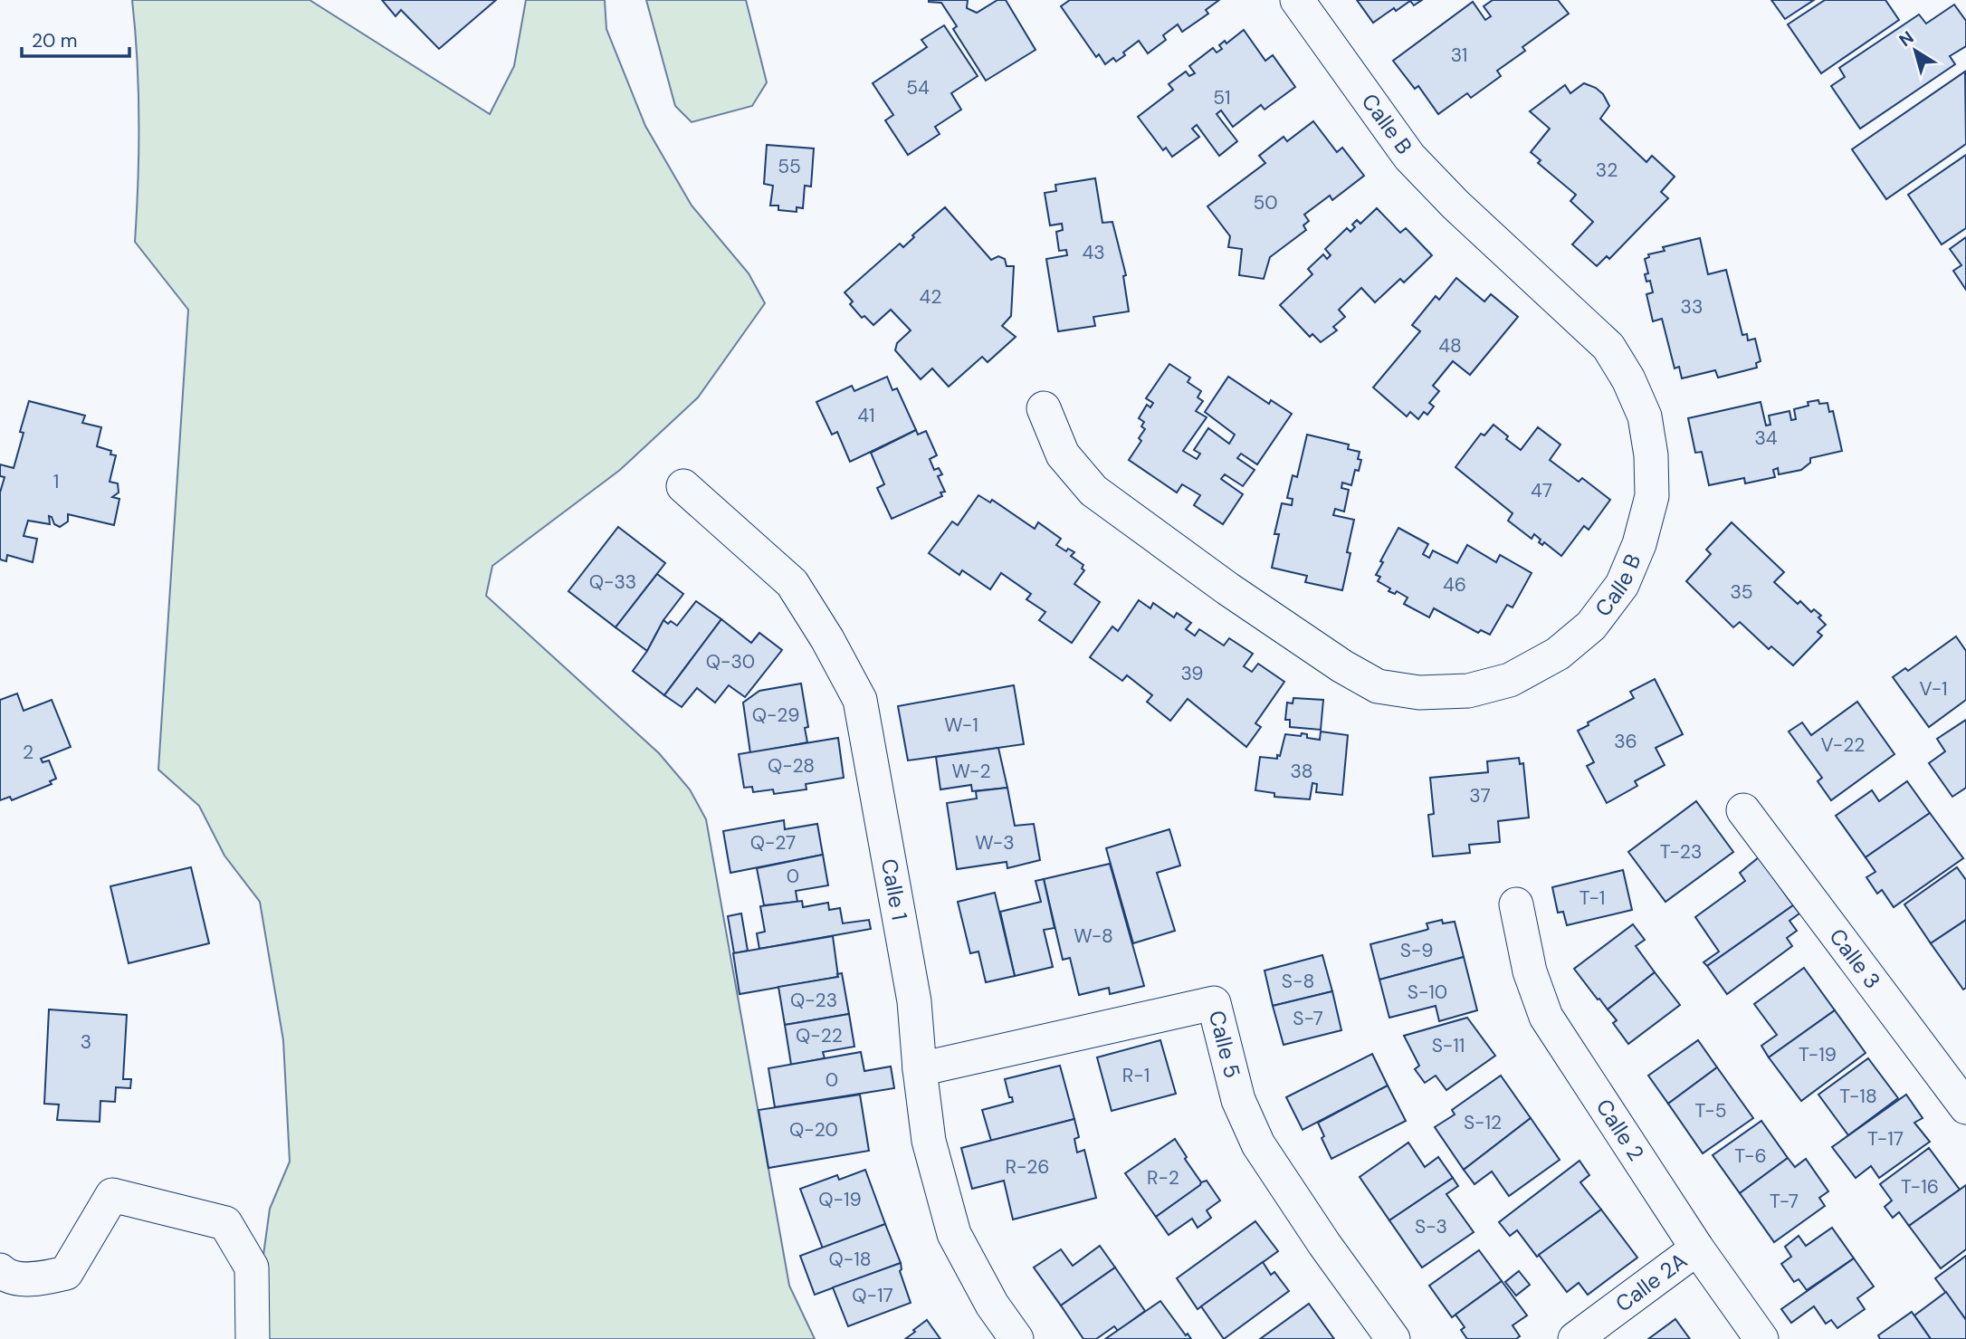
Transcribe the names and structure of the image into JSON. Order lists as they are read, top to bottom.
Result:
{
  "streets": {
    "street": [
      "Calle B",
      "Calle 1",
      "Calle 3",
      "Calle 5",
      "Calle 2",
      "Calle 2A"
    ]
  },
  "crossings": [
    ["Calle 1", "Calle 5"],
    ["Calle 2", "Calle 2A"]
  ],
  "house_numbers": [
    "31",
    "54",
    "51",
    "55",
    "32",
    "50",
    "43",
    "42",
    "33",
    "48",
    "41",
    "34",
    "1",
    "47",
    "Q-33",
    "46",
    "35",
    "Q-30",
    "39",
    "V-1",
    "Q-29",
    "W-1",
    "36",
    "V-22",
    "2",
    "Q-28",
    "W-2",
    "38",
    "37",
    "Q-27",
    "W-3",
    "T-23",
    "0",
    "T-1",
    "W-8",
    "S-9",
    "S-8",
    "S-10",
    "Q-23",
    "S-7",
    "Q-22",
    "3",
    "S-11",
    "T-19",
    "R-1",
    "0",
    "T-18",
    "T-5",
    "S-12",
    "Q-20",
    "T-17",
    "T-6",
    "R-26",
    "R-2",
    "T-16",
    "Q-19",
    "T-7",
    "S-3",
    "Q-18",
    "Q-17"
  ],
  "scale_bar": "20 m",
  "north": "top left"
}
